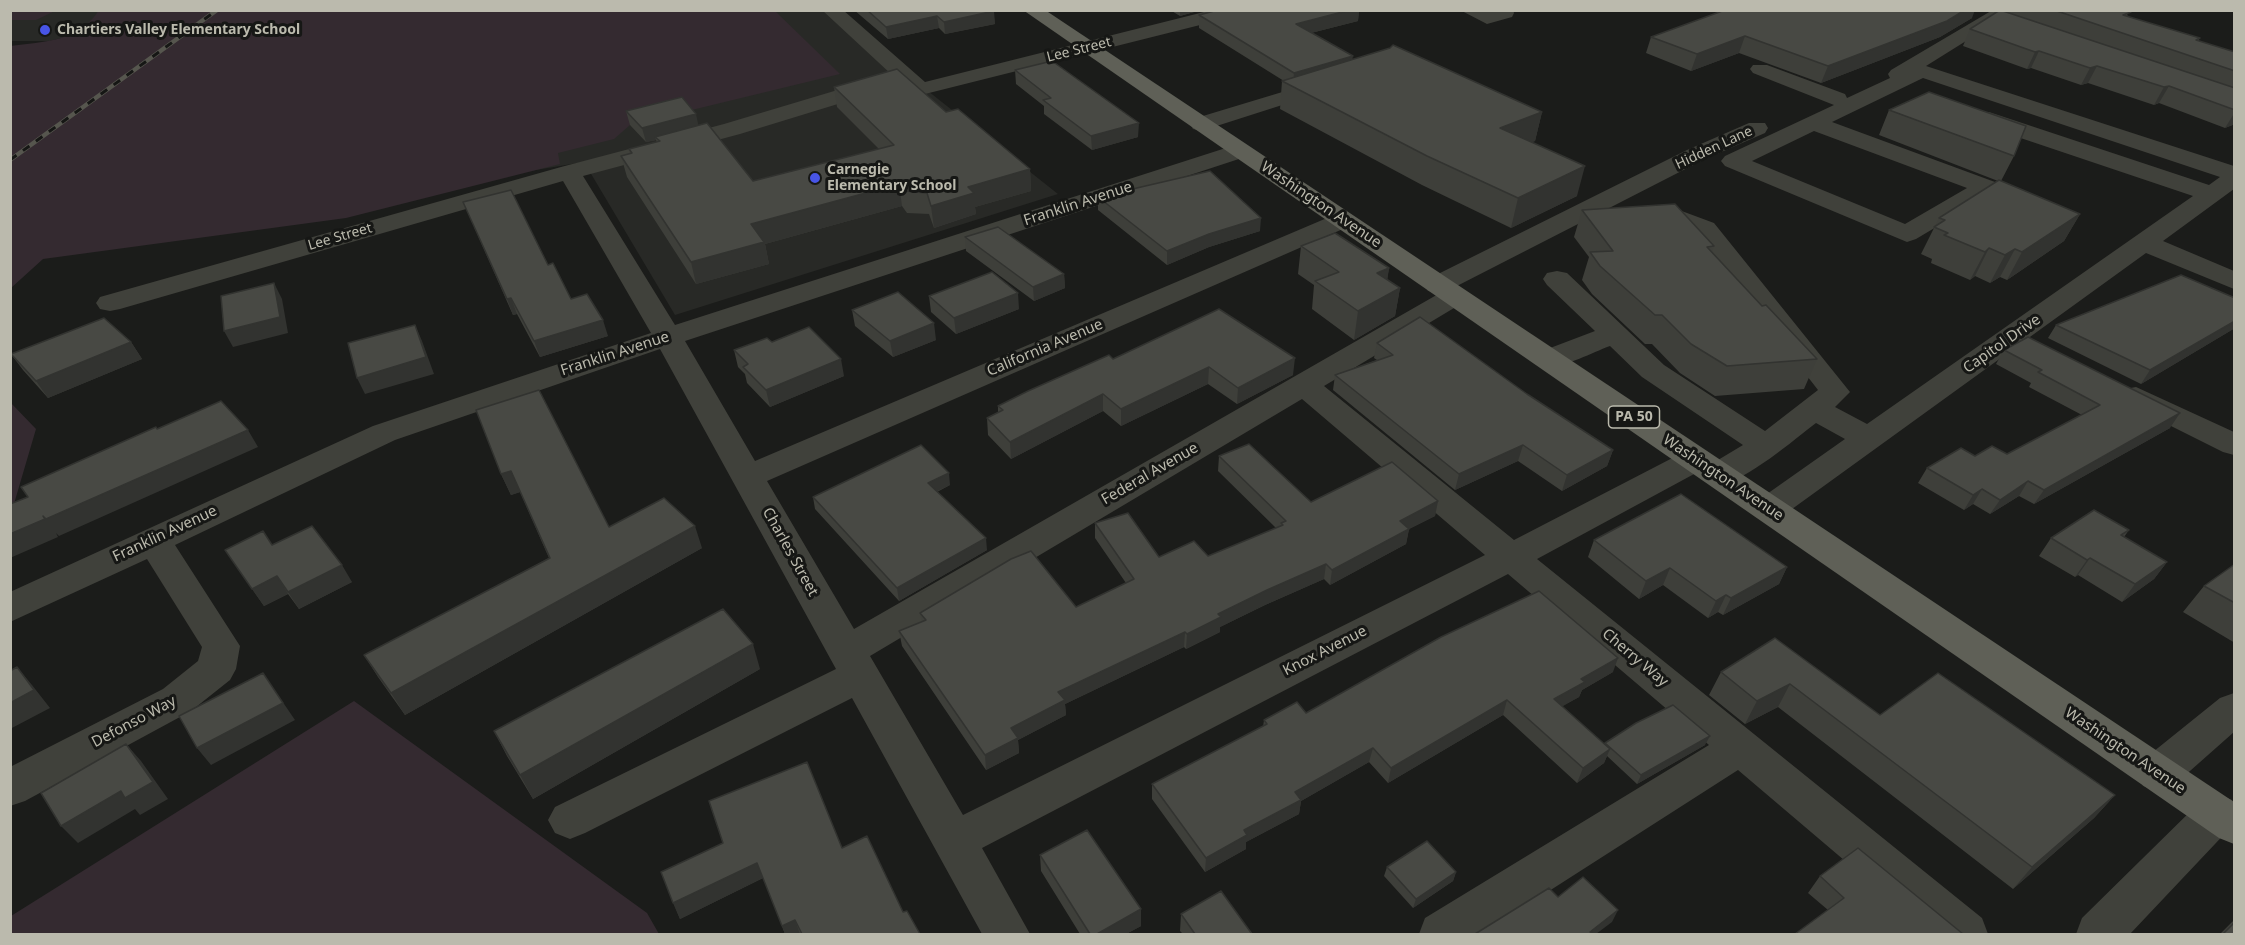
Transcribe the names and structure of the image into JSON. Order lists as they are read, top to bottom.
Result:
{
  "streets": {
    "main road": ["Washington Avenue", "PA 50"],
    "street": [
      "Lee Street",
      "Hidden Lane",
      "Franklin Avenue",
      "Capitol Drive",
      "California Avenue",
      "Federal Avenue",
      "Charles Street",
      "Knox Avenue",
      "Cherry Way",
      "Defonso Way"
    ]
  },
  "crossings": [
    ["Lee Street", "Washington Avenue"],
    ["Lee Street", "Charles Street"],
    ["Hidden Lane", "Washington Avenue"],
    ["Hidden Lane", "Federal Avenue"],
    ["Franklin Avenue", "Washington Avenue"],
    ["Franklin Avenue", "Charles Street"],
    ["Franklin Avenue", "Defonso Way"],
    ["Washington Avenue", "Capitol Drive"],
    ["Washington Avenue", "California Avenue"],
    ["Washington Avenue", "Federal Avenue"],
    ["Washington Avenue", "Knox Avenue"],
    ["California Avenue", "Charles Street"],
    ["Federal Avenue", "Charles Street"],
    ["Federal Avenue", "Cherry Way"],
    ["Charles Street", "Knox Avenue"],
    ["Knox Avenue", "Cherry Way"]
  ],
  "places": ["Chartiers Valley Elementary School", "Carnegie Elementary School"]
}
